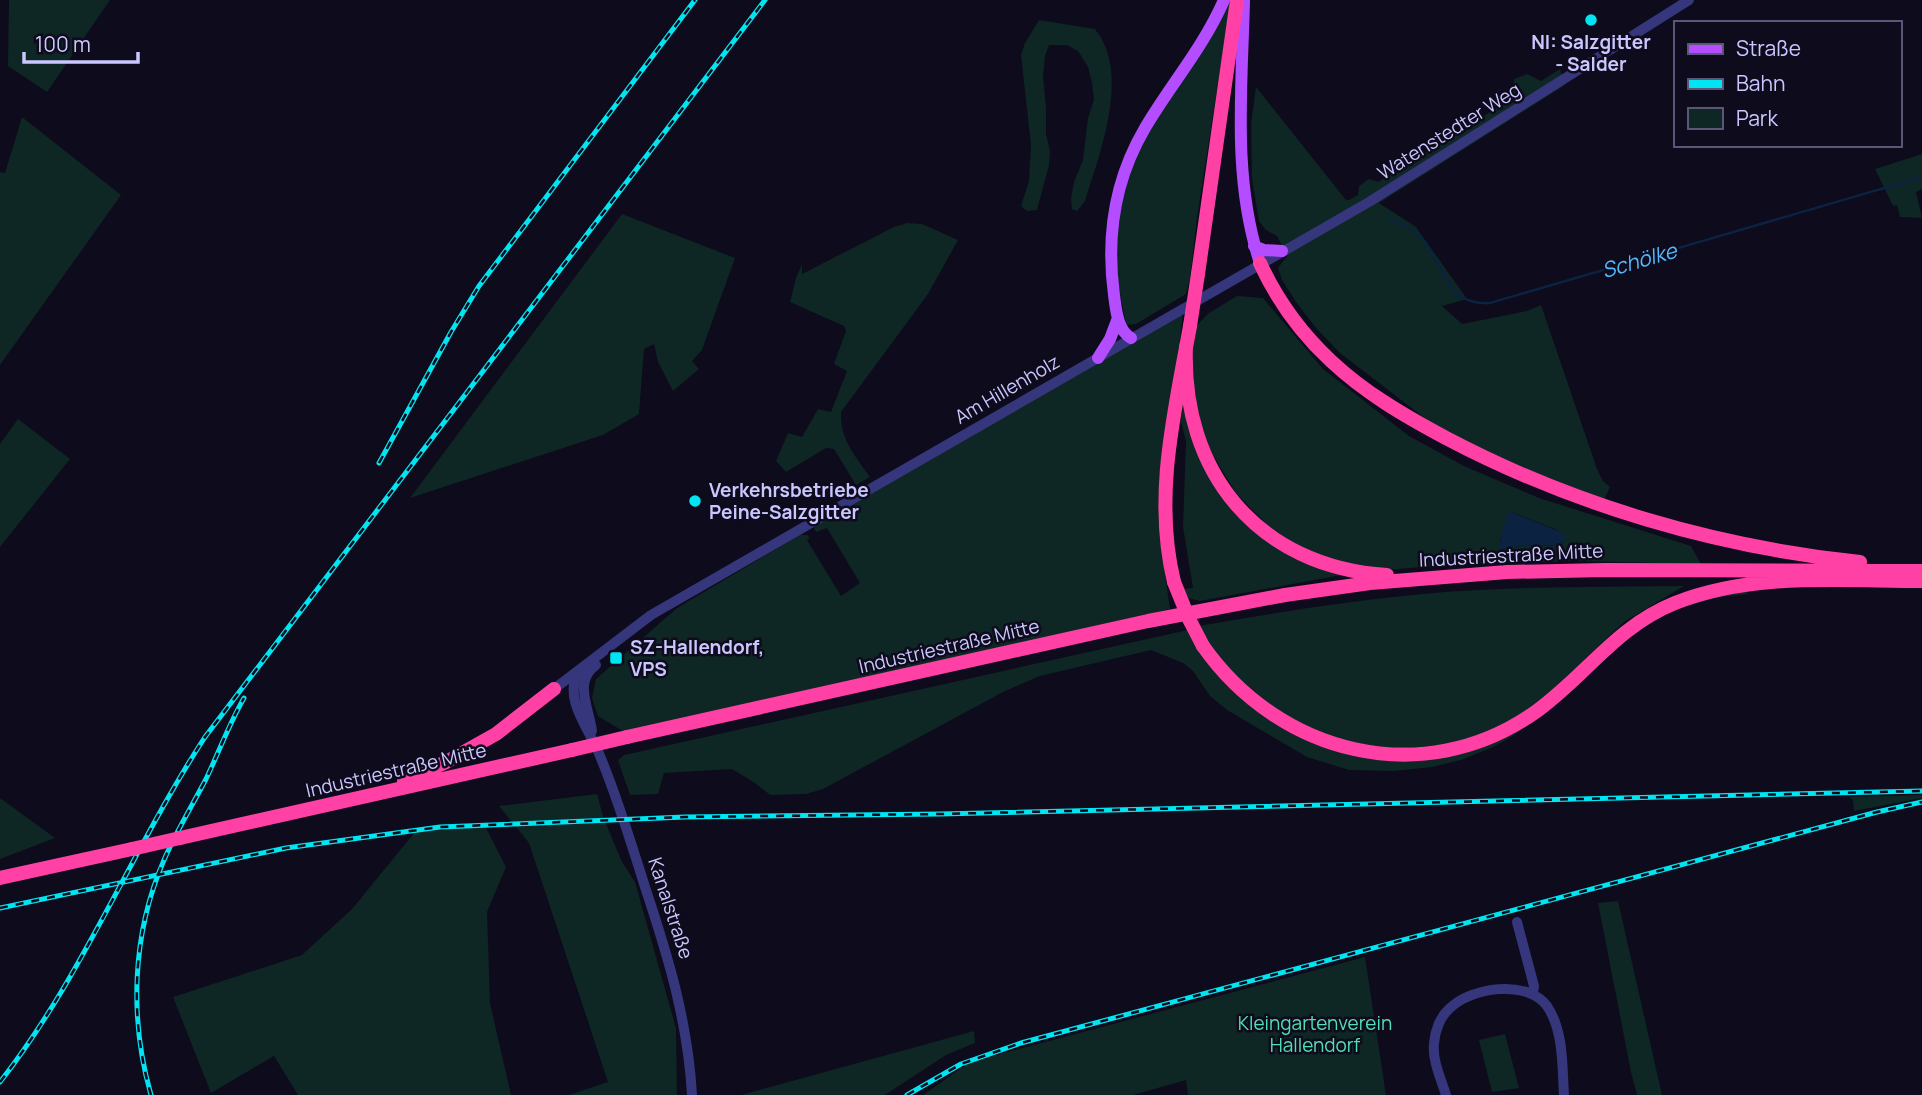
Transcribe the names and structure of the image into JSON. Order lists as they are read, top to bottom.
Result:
{
  "streets": {
    "highway": ["Industriestraße Mitte"],
    "street": ["Watenstedter Weg", "Am Hillenholz", "Kanalstraße"]
  },
  "crossings": [
    ["Watenstedter Weg", "Am Hillenholz"],
    ["Am Hillenholz", "Kanalstraße"]
  ],
  "water": ["Schölke"],
  "parks": ["Kleingartenverein Hallendorf"],
  "places": {
    "other": ["NI: Salzgitter - Salder", "Verkehrsbetriebe Peine-Salzgitter"],
    "transit": ["SZ-Hallendorf, VPS"]
  },
  "legend": ["Straße", "Bahn", "Park"],
  "scale_bar": "100 m"
}
